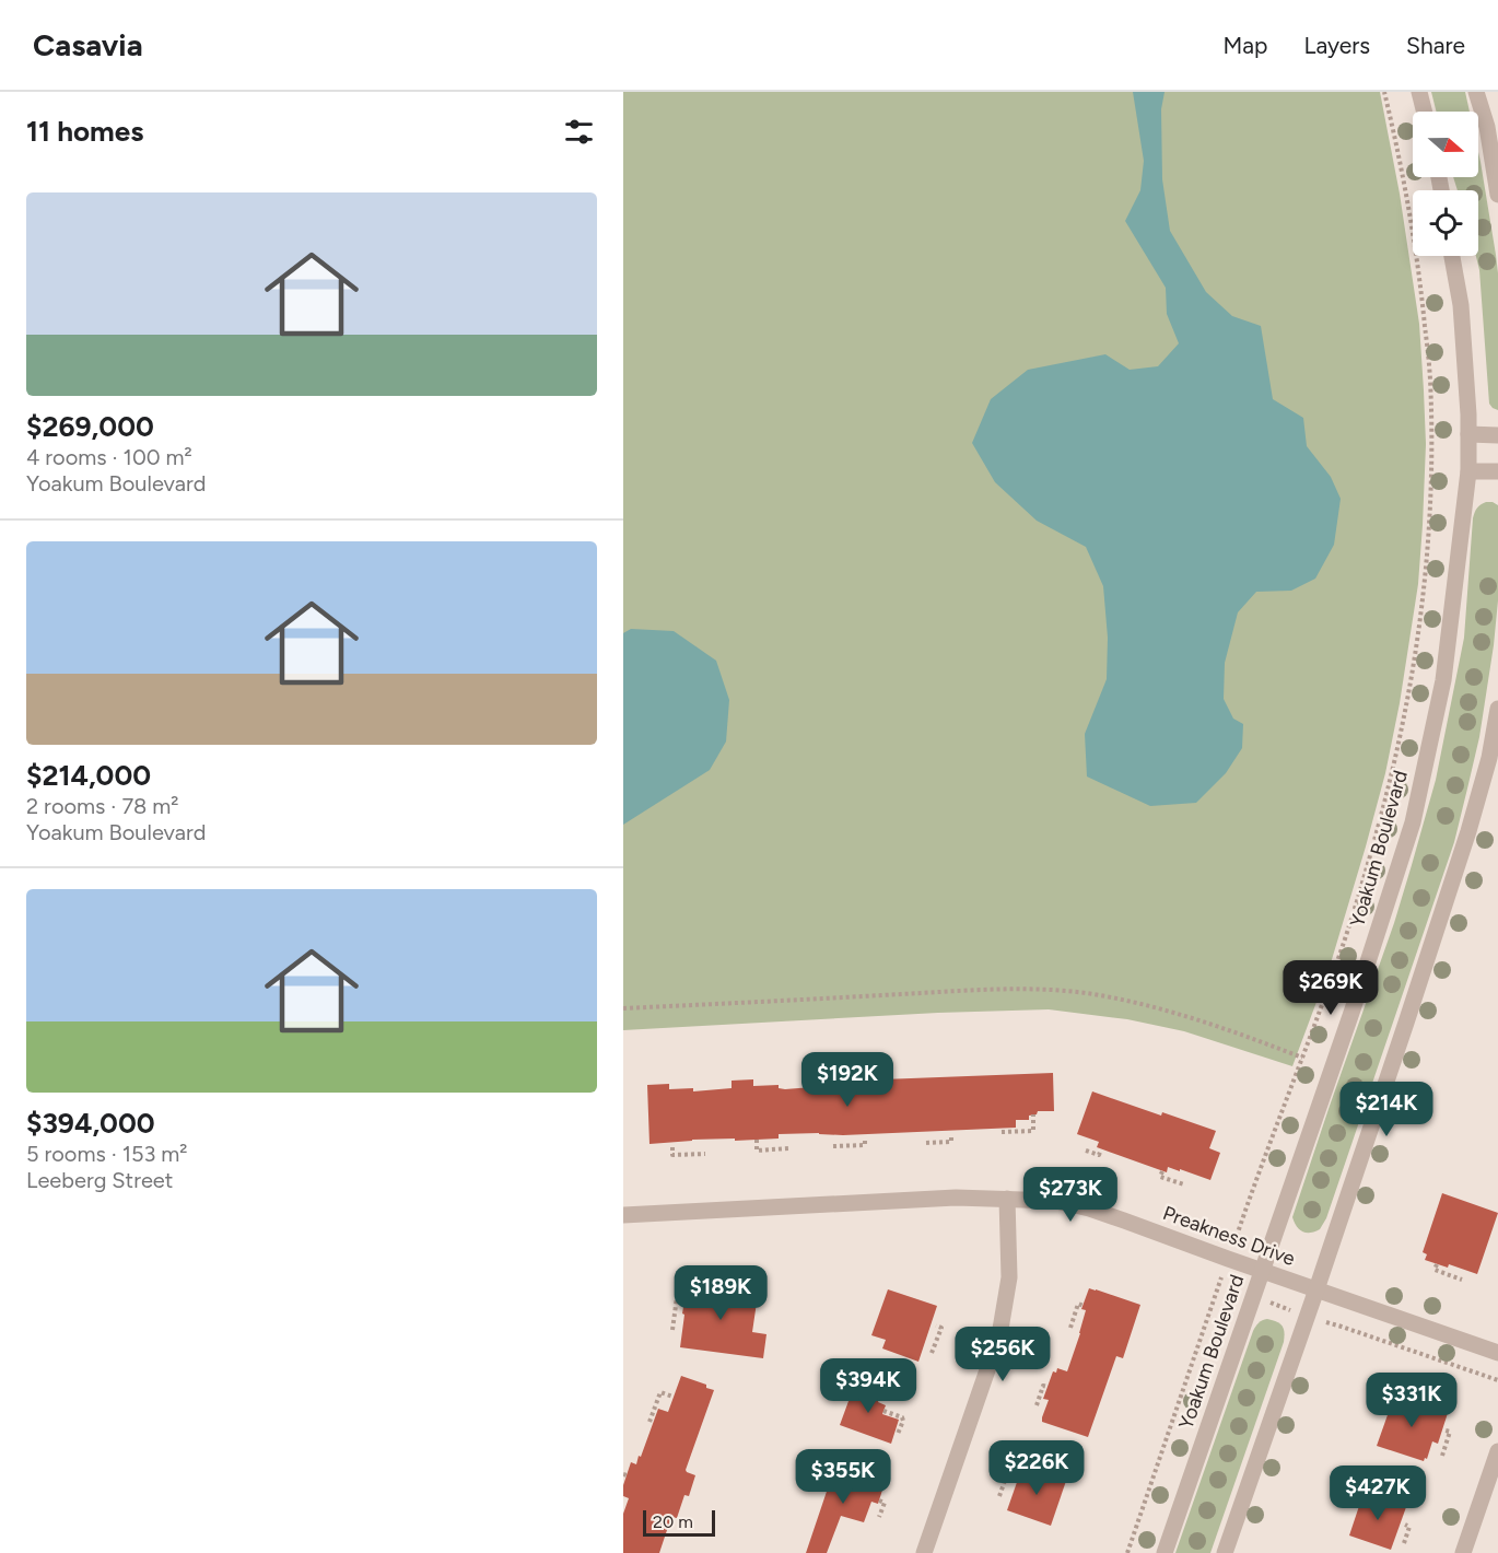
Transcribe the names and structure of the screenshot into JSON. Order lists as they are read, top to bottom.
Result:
{
  "streets": {
    "street": ["Yoakum Boulevard", "Preakness Drive"]
  },
  "crossings": [
    ["Yoakum Boulevard", "Preakness Drive"]
  ],
  "scale_bar": "20 m",
  "north": "right",
  "page": {
    "header": "Casavia",
    "nav": ["Map", "Layers", "Share"],
    "heading": "11 homes",
    "list": [
      {
        "name": "$269,000",
        "note": "4 rooms · 100 m² · Yoakum Boulevard"
      },
      {
        "name": "$214,000",
        "note": "2 rooms · 78 m² · Yoakum Boulevard"
      },
      {
        "name": "$394,000",
        "note": "5 rooms · 153 m² · Leeberg Street"
      }
    ],
    "price": [
      "$269K",
      "$192K",
      "$214K",
      "$273K",
      "$189K",
      "$256K",
      "$394K",
      "$331K",
      "$226K",
      "$355K",
      "$427K"
    ],
    "scale": "20 m"
  }
}
